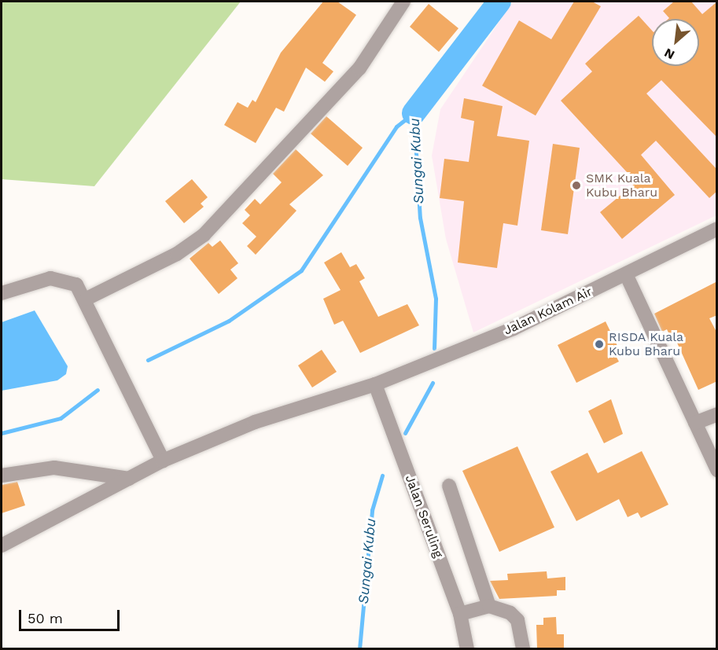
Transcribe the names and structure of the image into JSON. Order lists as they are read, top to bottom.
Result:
{
  "streets": {
    "street": ["Jalan Kolam Air", "Jalan Seruling"]
  },
  "crossings": [
    ["Jalan Kolam Air", "Jalan Seruling"]
  ],
  "water": ["Sungai Kubu"],
  "places": ["SMK Kuala Kubu Bharu", "RISDA Kuala Kubu Bharu"],
  "scale_bar": "50 m",
  "north": "bottom left"
}
